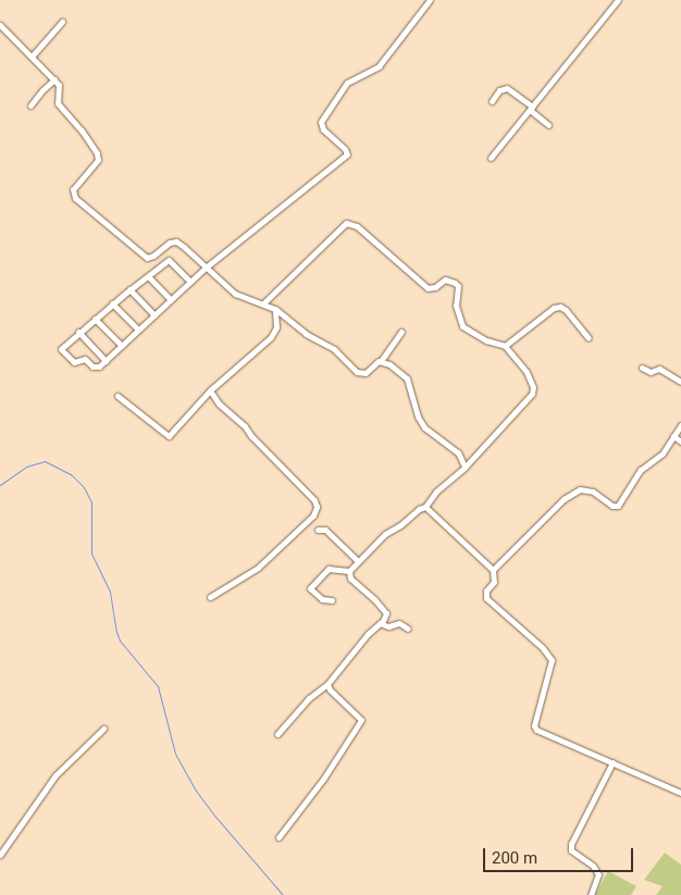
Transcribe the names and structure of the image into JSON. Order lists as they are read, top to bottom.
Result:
{
  "scale_bar": "200 m"
}
